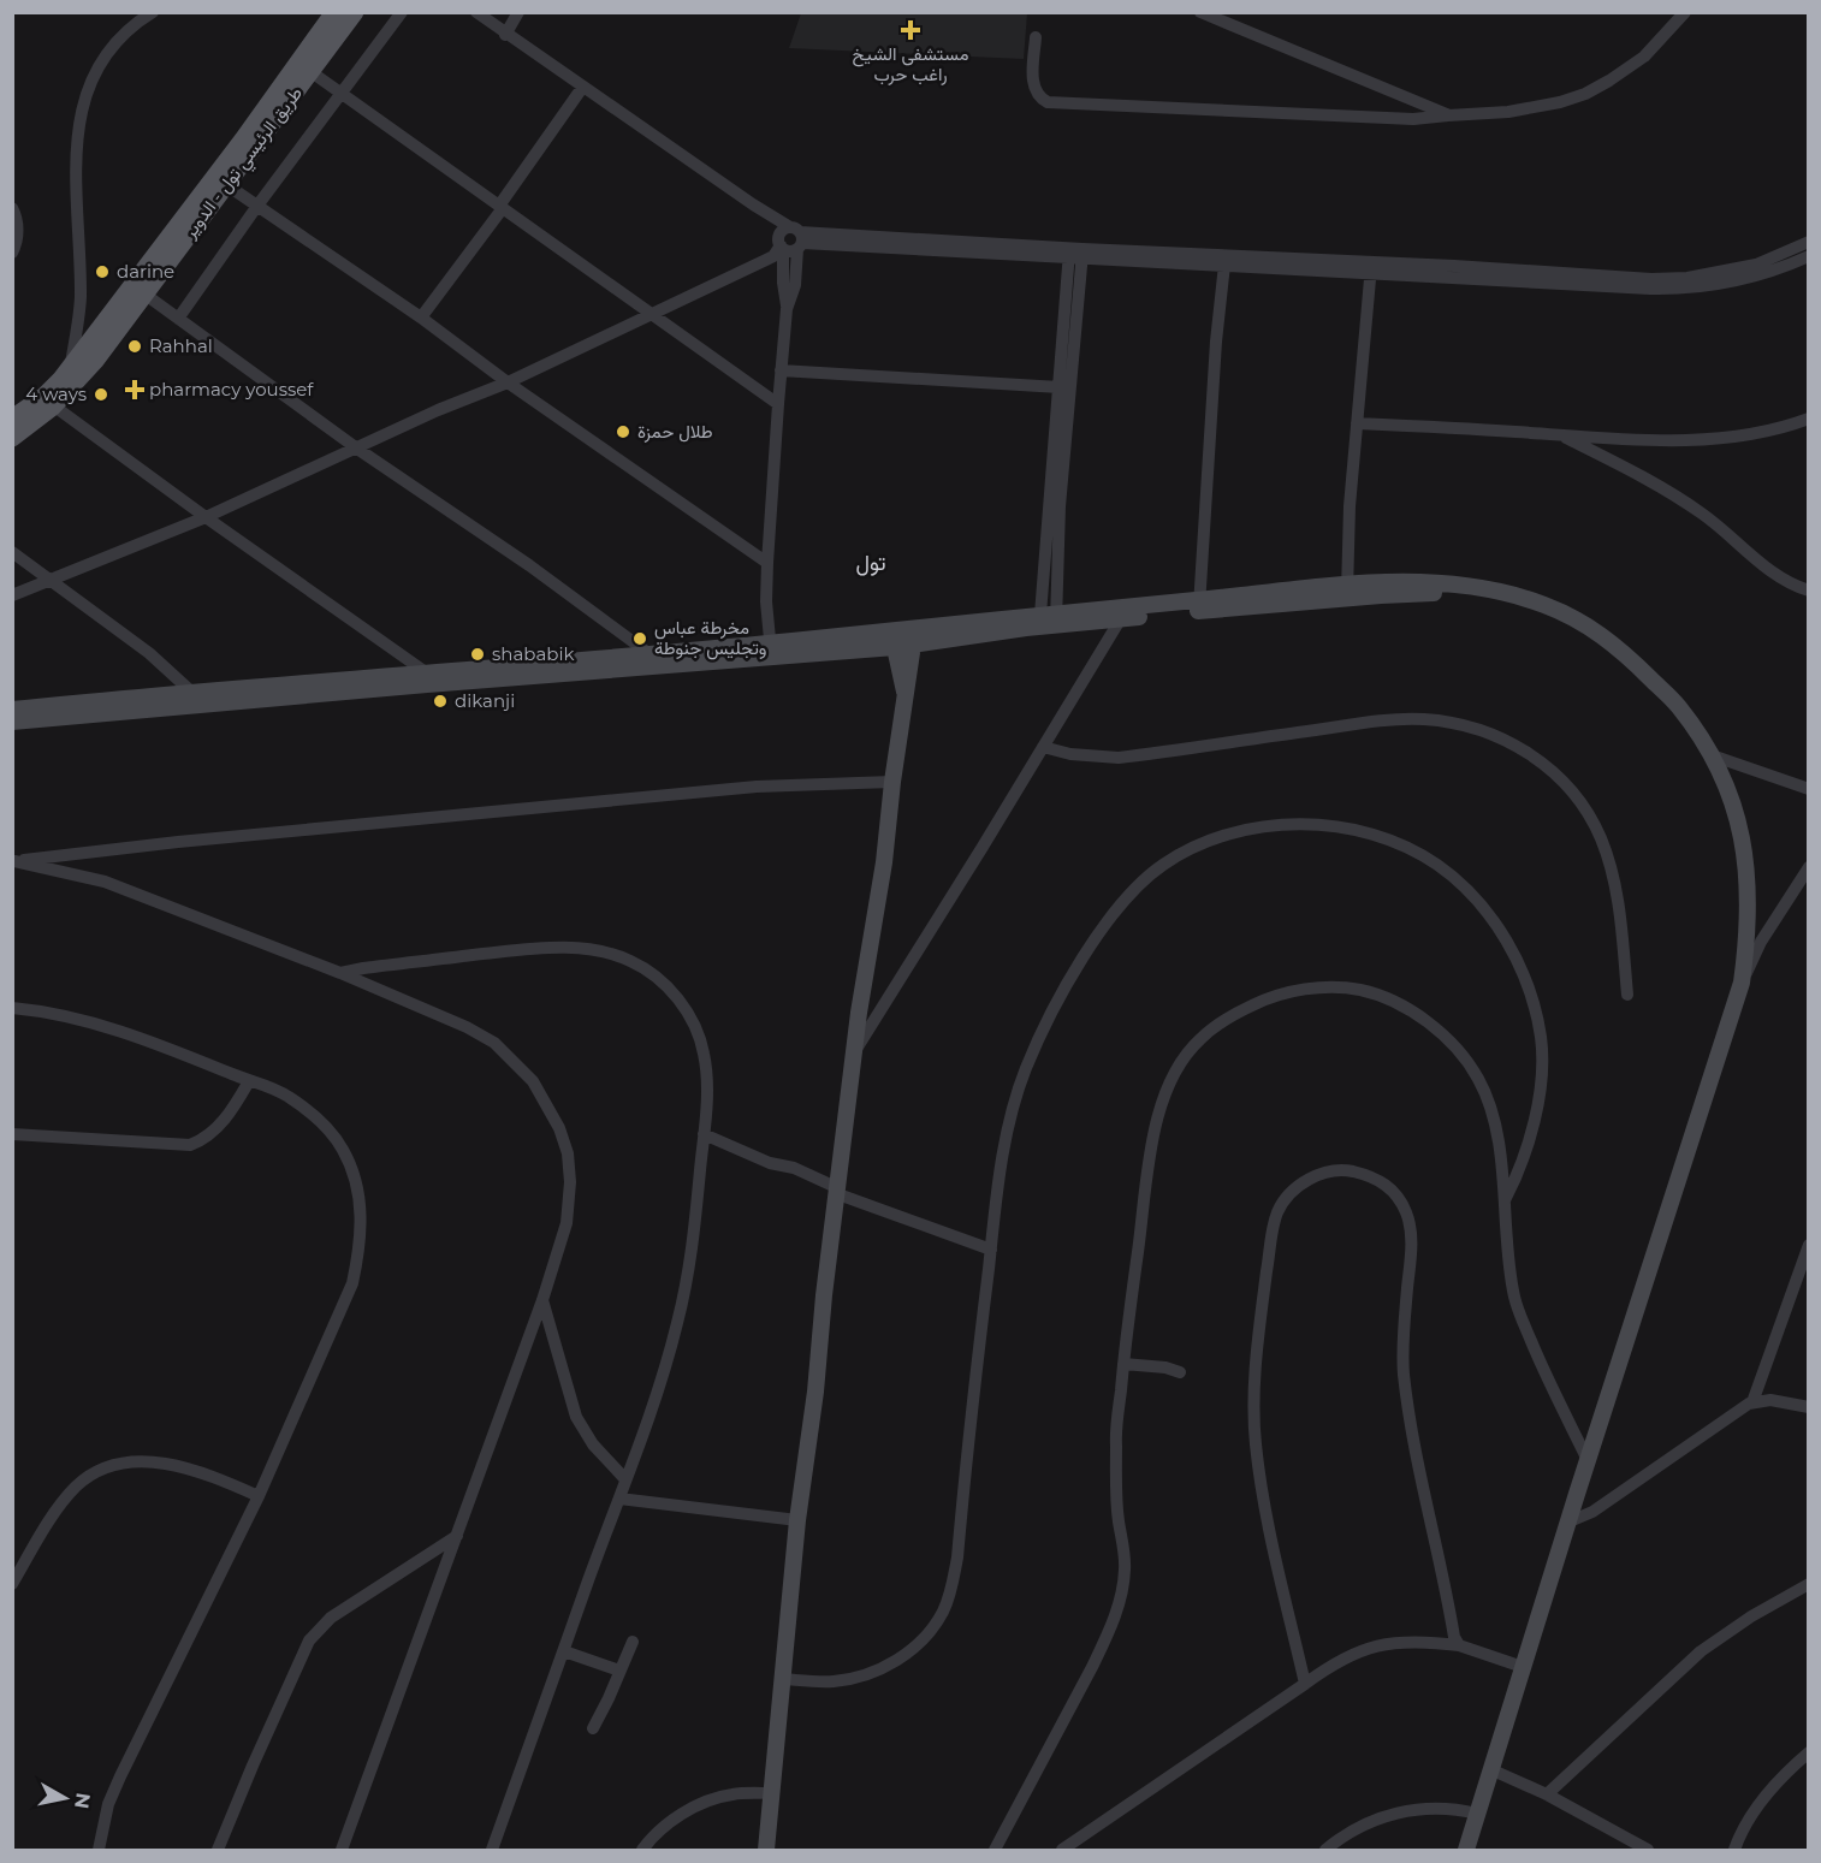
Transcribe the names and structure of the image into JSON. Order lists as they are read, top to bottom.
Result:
{
  "streets": {
    "main road": ["طريق الرئيسي تول - الدوير"]
  },
  "districts": ["تول"],
  "places": {
    "health": ["مستشفى الشيخ راغب حرب", "pharmacy youssef"],
    "other": [
      "darine",
      "Rahhal",
      "4 ways",
      "طلال حمزة",
      "مخرطة عباس وتجليس جنوطة",
      "shababik",
      "dikanji"
    ]
  },
  "north": "right"
}
